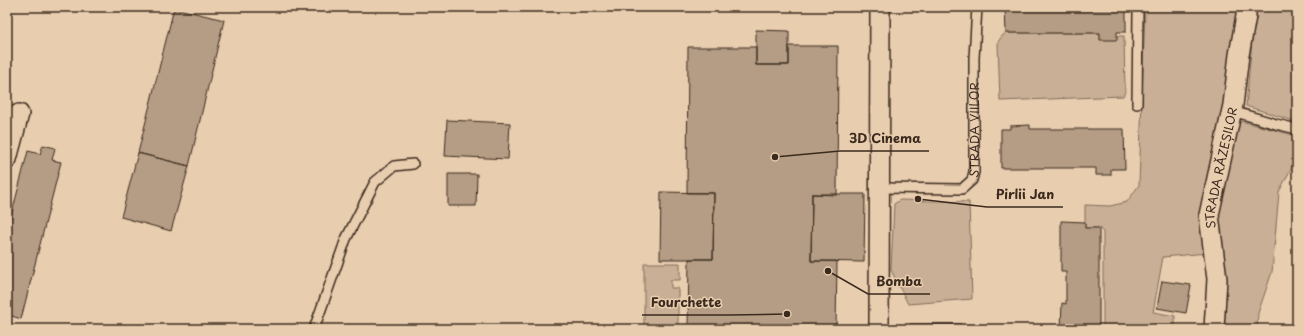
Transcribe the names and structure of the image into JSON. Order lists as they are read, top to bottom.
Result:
{
  "streets": {
    "street": ["STRADA RĂZEȘILOR"],
    "lane": ["STRADA VIILOR"]
  },
  "places": [
    "3D Cinema",
    "Pirlii Jan",
    "Bomba",
    "Fourchette"
  ]
}
